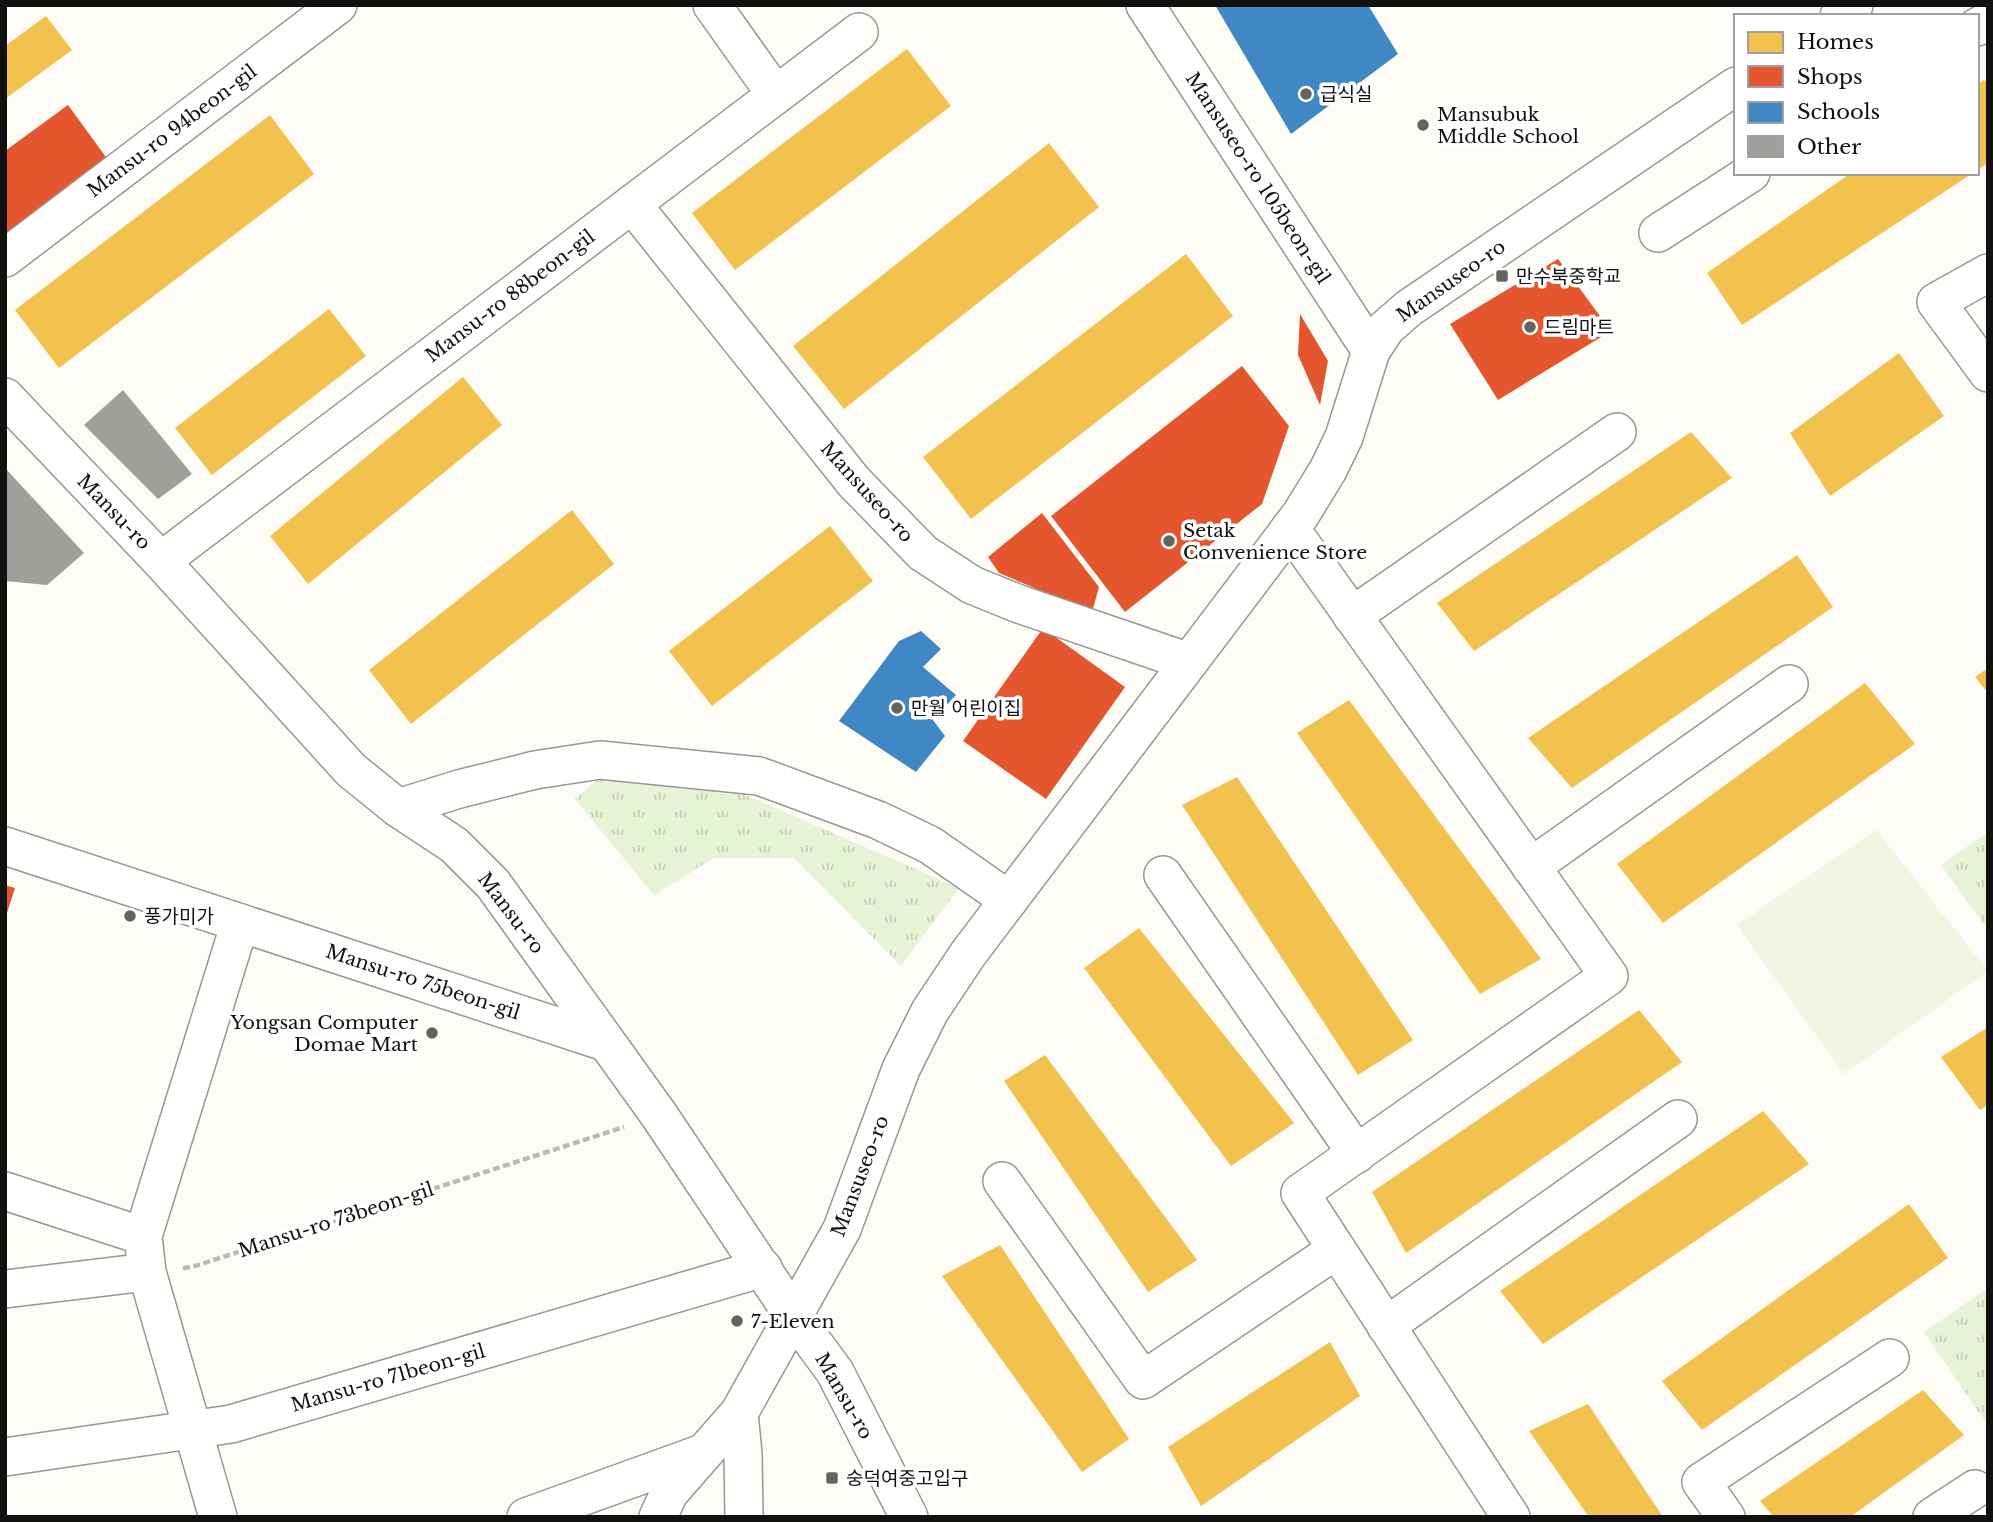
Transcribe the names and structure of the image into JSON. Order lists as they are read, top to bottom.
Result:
{
  "streets": {
    "street": [
      "Mansu-ro 94beon-gil",
      "Mansuseo-ro 105beon-gil",
      "Mansuseo-ro",
      "Mansu-ro 88beon-gil",
      "Mansu-ro",
      "Mansu-ro 75beon-gil",
      "Mansu-ro 71beon-gil"
    ],
    "path": ["Mansu-ro 73beon-gil"]
  },
  "crossings": [
    ["Mansuseo-ro 105beon-gil", "Mansuseo-ro"],
    ["Mansuseo-ro", "Mansu-ro 88beon-gil"],
    ["Mansuseo-ro", "Mansu-ro"],
    ["Mansu-ro 88beon-gil", "Mansu-ro"],
    ["Mansu-ro", "Mansu-ro 75beon-gil"],
    ["Mansu-ro", "Mansu-ro 73beon-gil"],
    ["Mansu-ro", "Mansu-ro 71beon-gil"]
  ],
  "places": {
    "other": [
      "급식실",
      "Mansubuk Middle School",
      "드림마트",
      "Setak Convenience Store",
      "만월 어린이집",
      "풍가미가",
      "Yongsan Computer Domae Mart",
      "7-Eleven"
    ],
    "transit": ["만수북중학교", "숭덕여중고입구"]
  },
  "legend": [
    "Homes",
    "Shops",
    "Schools",
    "Other"
  ]
}
